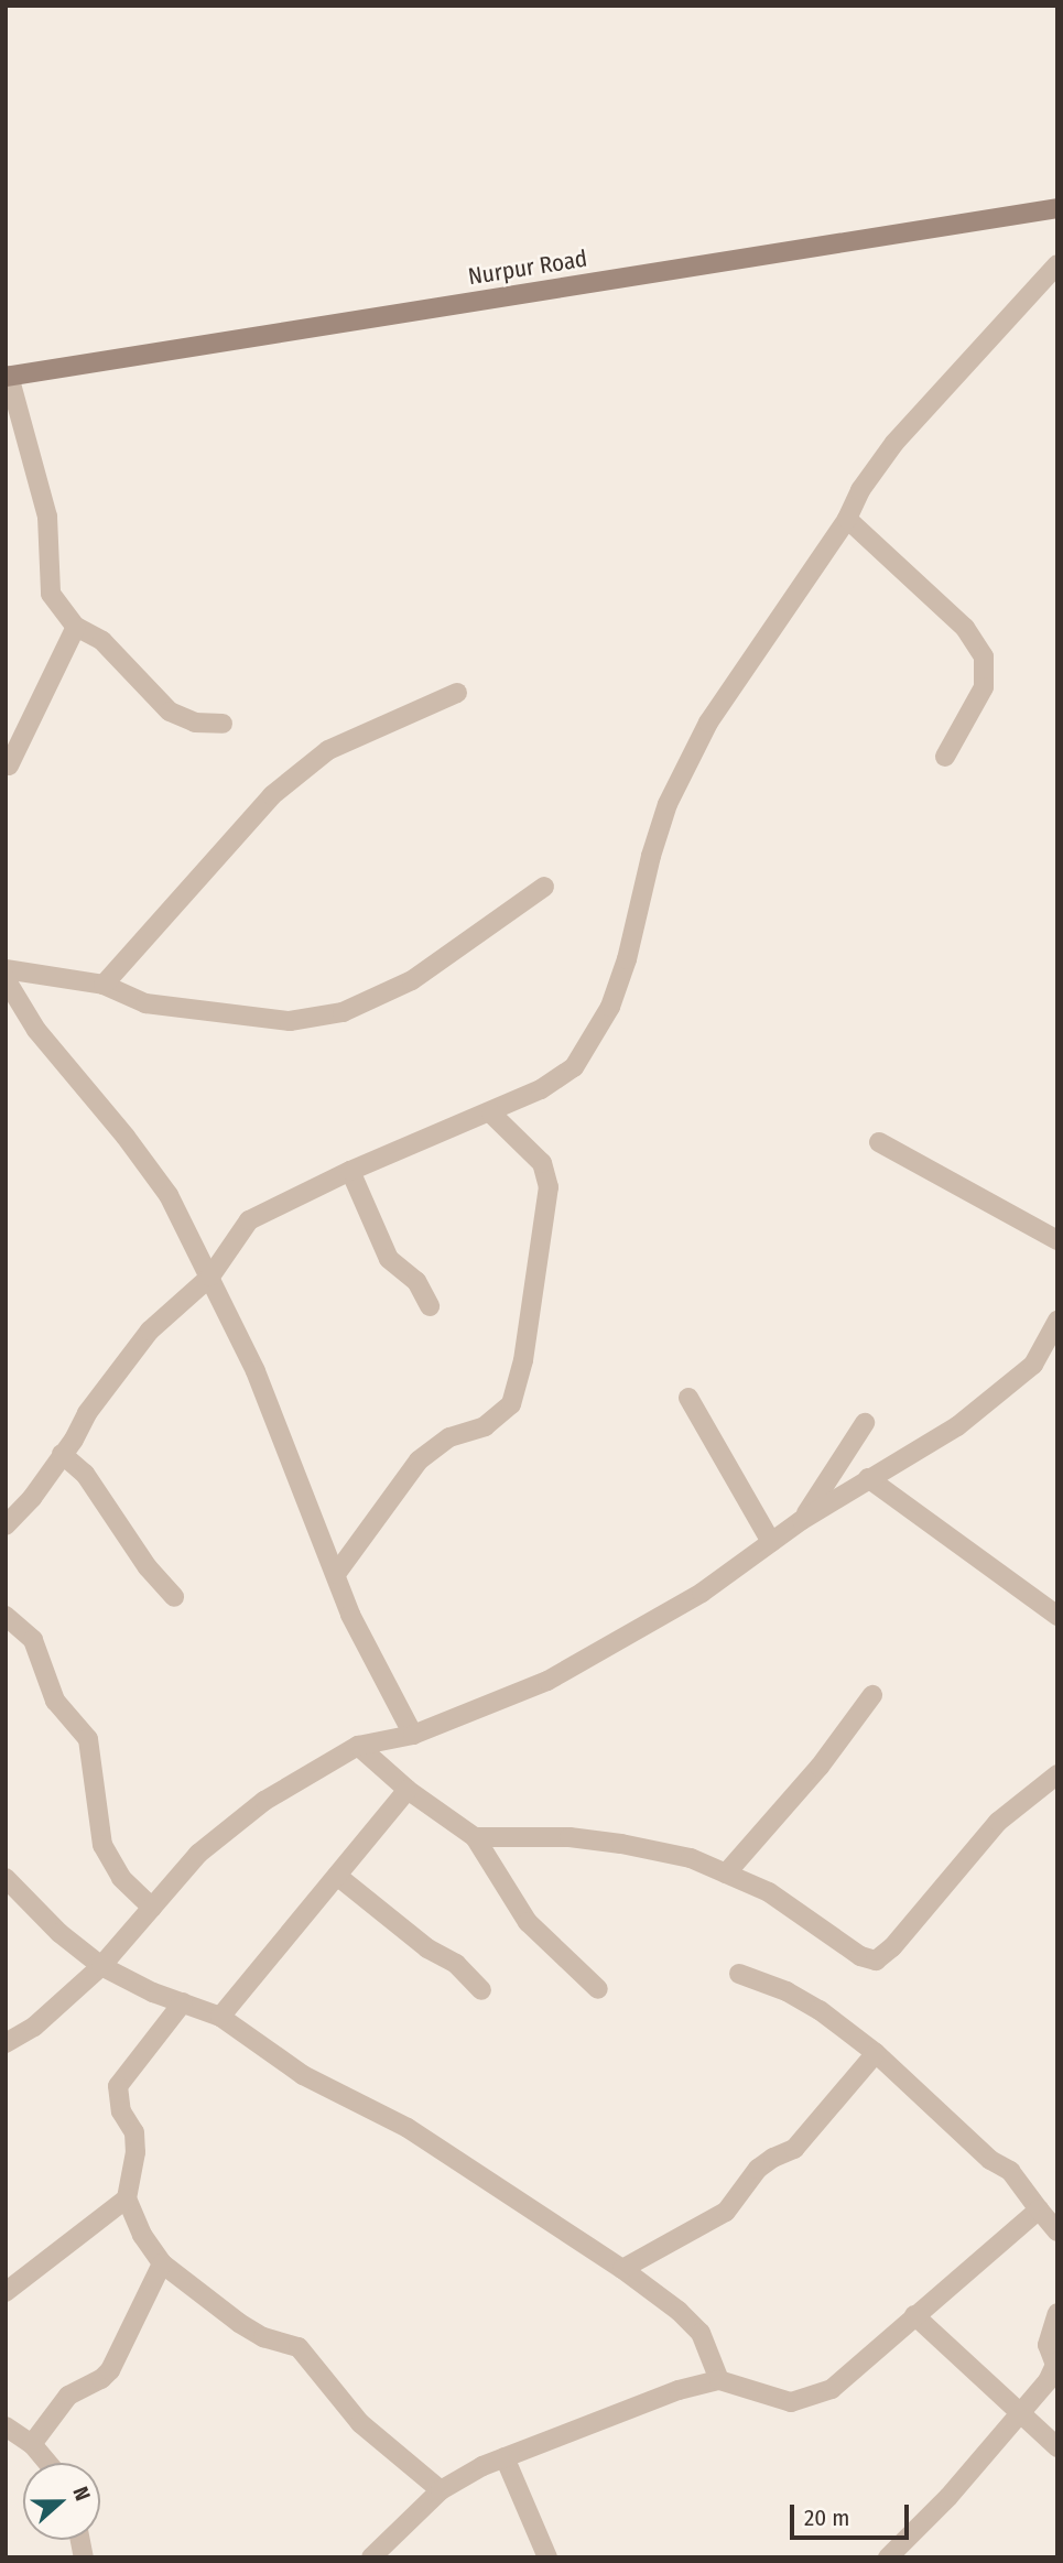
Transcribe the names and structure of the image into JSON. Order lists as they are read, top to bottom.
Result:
{
  "streets": {
    "street": ["Nurpur Road"]
  },
  "scale_bar": "20 m",
  "north": "right"
}
